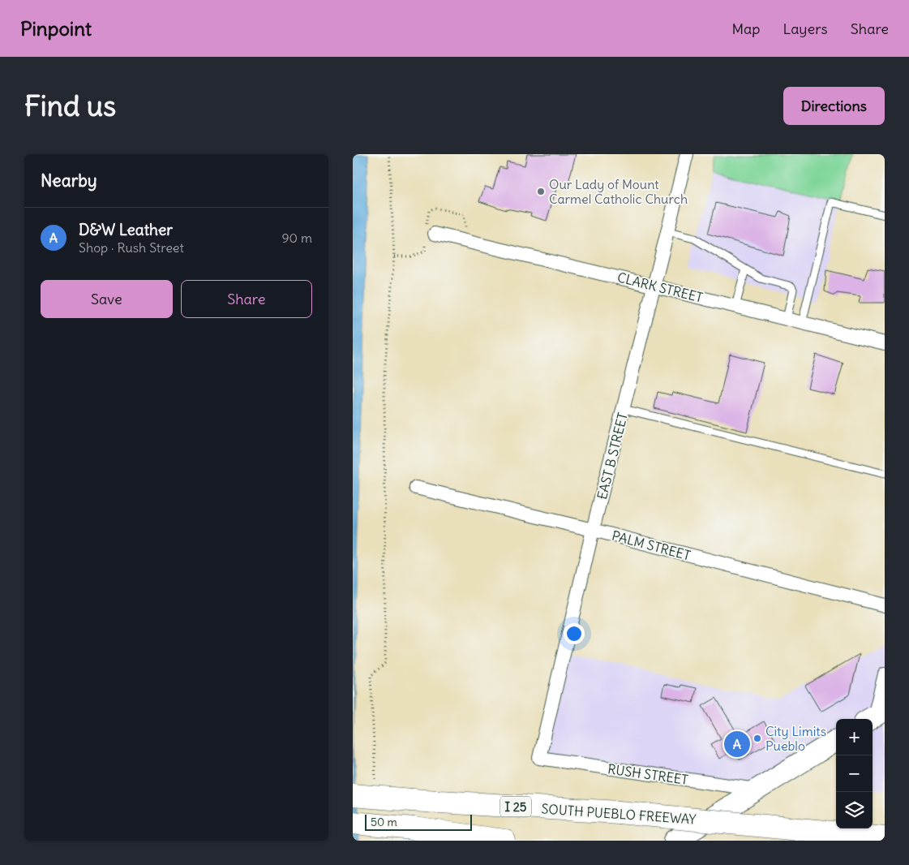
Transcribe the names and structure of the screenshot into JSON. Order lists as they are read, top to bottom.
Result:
{
  "streets": {
    "highway": ["I 25", "SOUTH PUEBLO FREEWAY"],
    "street": [
      "CLARK STREET",
      "EAST B STREET",
      "PALM STREET",
      "RUSH STREET"
    ]
  },
  "crossings": [
    ["CLARK STREET", "EAST B STREET"],
    ["EAST B STREET", "PALM STREET"],
    ["EAST B STREET", "RUSH STREET"]
  ],
  "places": ["Our Lady of Mount Carmel Catholic Church", "City Limits Pueblo"],
  "scale_bar": "50 m",
  "page": {
    "header": "Pinpoint",
    "nav": ["Map", "Layers", "Share"],
    "buttons": [
      "Directions",
      ["Save", "Share"]
    ],
    "title": "Find us",
    "heading": "Nearby",
    "list": [
      {
        "mark": "A",
        "name": "D&W Leather",
        "note": "Shop · Rush Street",
        "value": "90 m"
      }
    ],
    "map_buttons": ["+", "−"],
    "pins": "A",
    "scale": "50 m"
  }
}
